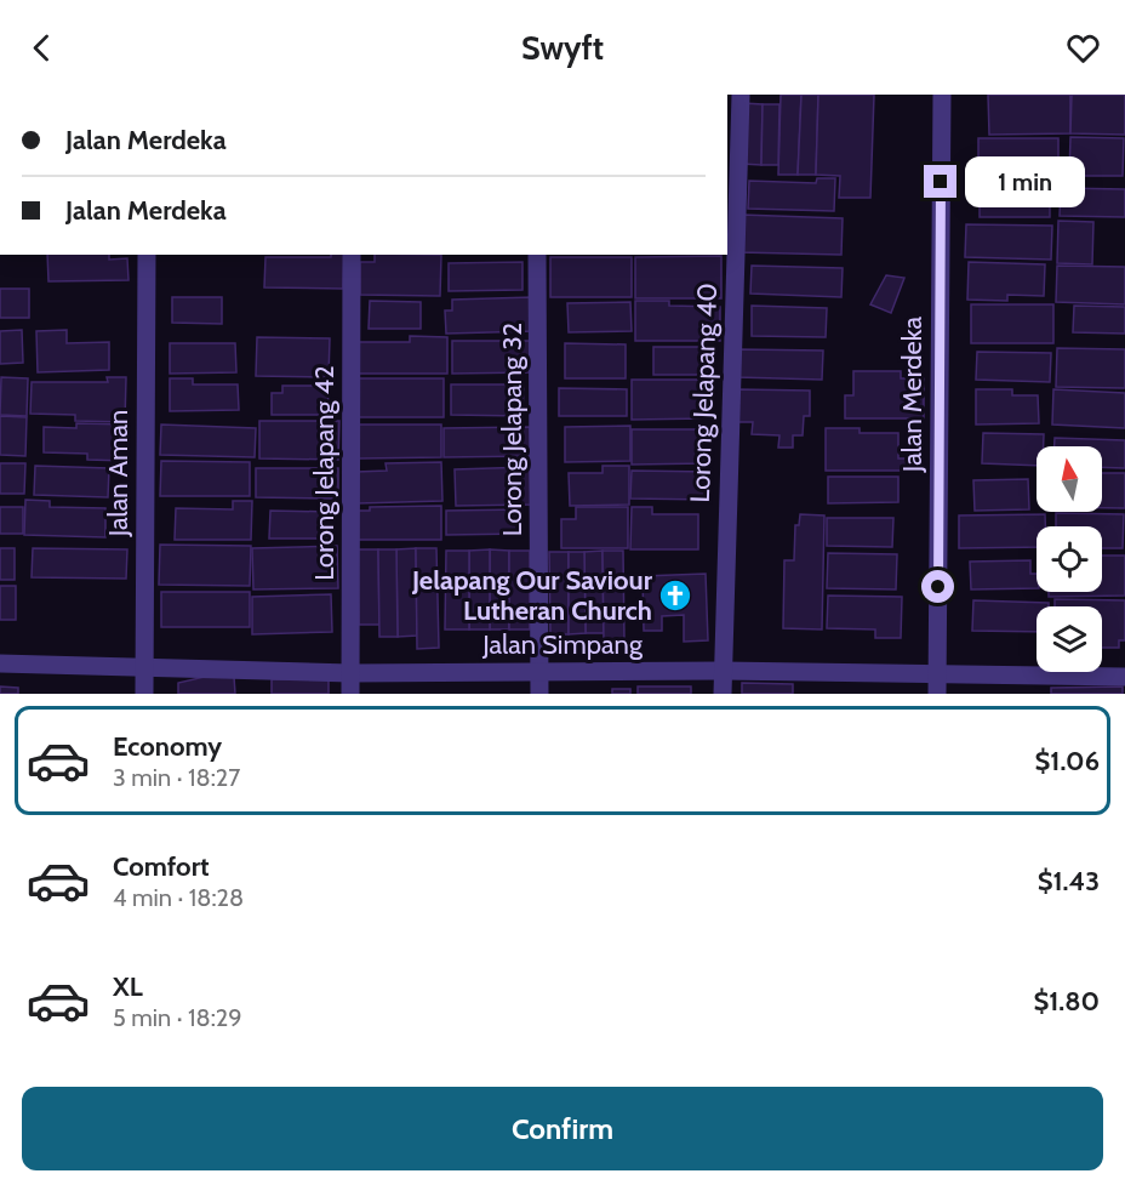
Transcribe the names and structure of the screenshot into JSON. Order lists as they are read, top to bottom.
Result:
{
  "streets": {
    "street": [
      "Lorong Jelapang 40",
      "Jalan Merdeka",
      "Lorong Jelapang 32",
      "Jalan Aman",
      "Lorong Jelapang 42",
      "Jalan Simpang"
    ]
  },
  "crossings": [
    ["Lorong Jelapang 40", "Jalan Simpang"],
    ["Jalan Merdeka", "Jalan Simpang"],
    ["Lorong Jelapang 32", "Jalan Simpang"],
    ["Jalan Aman", "Jalan Simpang"],
    ["Lorong Jelapang 42", "Jalan Simpang"]
  ],
  "places": {
    "church": ["Jelapang Our Saviour Lutheran Church"]
  },
  "north": "top",
  "page": {
    "header": "Swyft",
    "banner": ["Jalan Merdeka", "Jalan Merdeka"],
    "bubble": "1 min",
    "list": [
      {
        "name": "Economy",
        "note": "3 min · 18:27",
        "value": "$1.06"
      },
      {
        "name": "Comfort",
        "note": "4 min · 18:28",
        "value": "$1.43"
      },
      {
        "name": "XL",
        "note": "5 min · 18:29",
        "value": "$1.80"
      }
    ],
    "buttons": "Confirm"
  }
}
